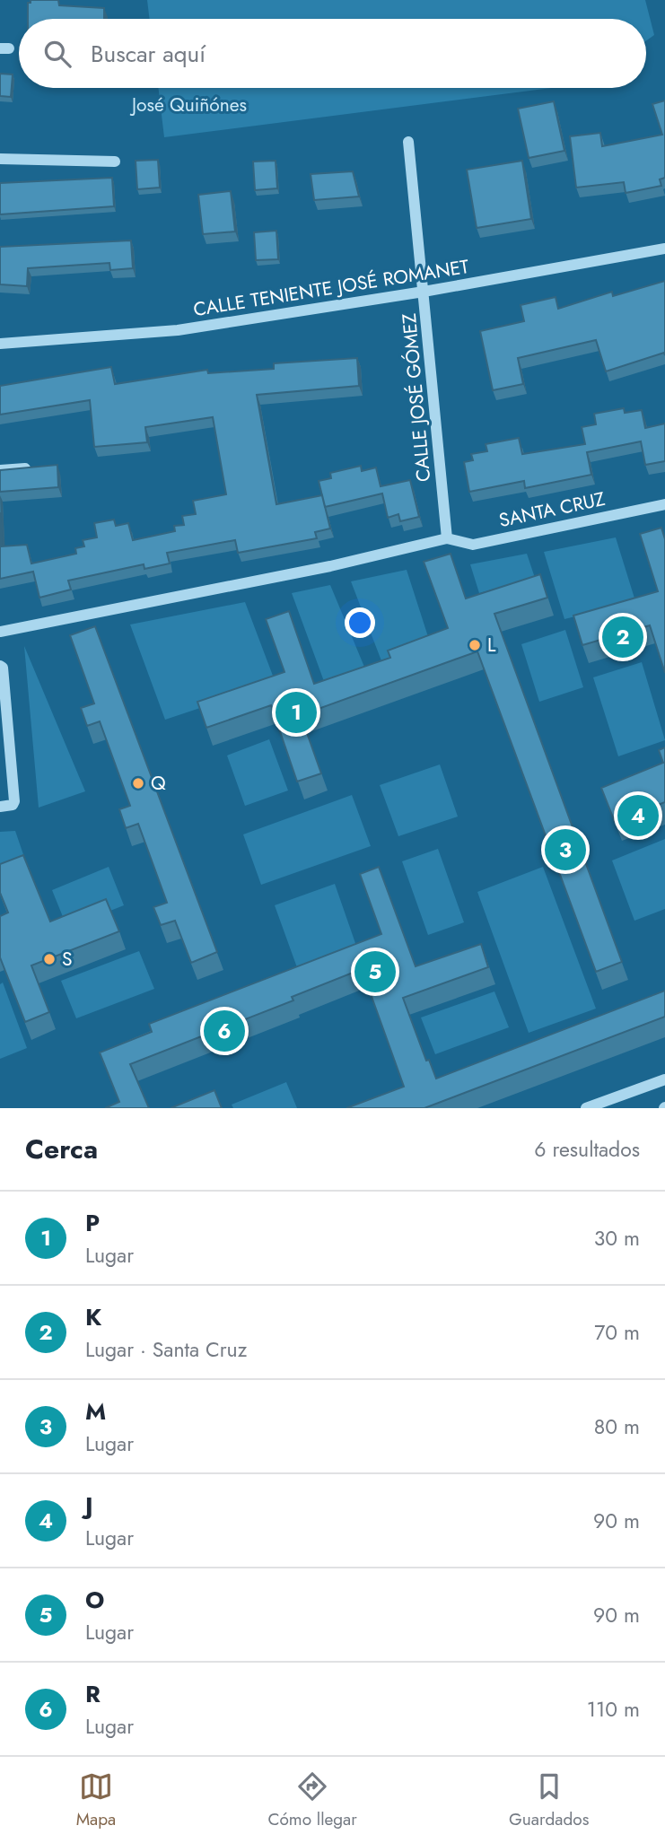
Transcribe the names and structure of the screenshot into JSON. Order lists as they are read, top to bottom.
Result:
{
  "streets": {
    "street": ["CALLE TENIENTE JOSÉ ROMANET", "CALLE JOSÉ GÓMEZ", "SANTA CRUZ"]
  },
  "crossings": [
    ["CALLE TENIENTE JOSÉ ROMANET", "CALLE JOSÉ GÓMEZ"],
    ["CALLE JOSÉ GÓMEZ", "SANTA CRUZ"]
  ],
  "parks": ["José Quiñónes"],
  "places": ["L", "Q", "S"],
  "page": {
    "search": "Buscar aquí",
    "pins": [
      "2",
      "1",
      "4",
      "3",
      "5",
      "6"
    ],
    "heading": ["Cerca", "6 resultados"],
    "list": [
      {
        "mark": "1",
        "name": "P",
        "note": "Lugar",
        "value": "30 m"
      },
      {
        "mark": "2",
        "name": "K",
        "note": "Lugar · Santa Cruz",
        "value": "70 m"
      },
      {
        "mark": "3",
        "name": "M",
        "note": "Lugar",
        "value": "80 m"
      },
      {
        "mark": "4",
        "name": "J",
        "note": "Lugar",
        "value": "90 m"
      },
      {
        "mark": "5",
        "name": "O",
        "note": "Lugar",
        "value": "90 m"
      },
      {
        "mark": "6",
        "name": "R",
        "note": "Lugar",
        "value": "110 m"
      }
    ],
    "nav": ["Mapa", "Cómo llegar", "Guardados"]
  }
}
